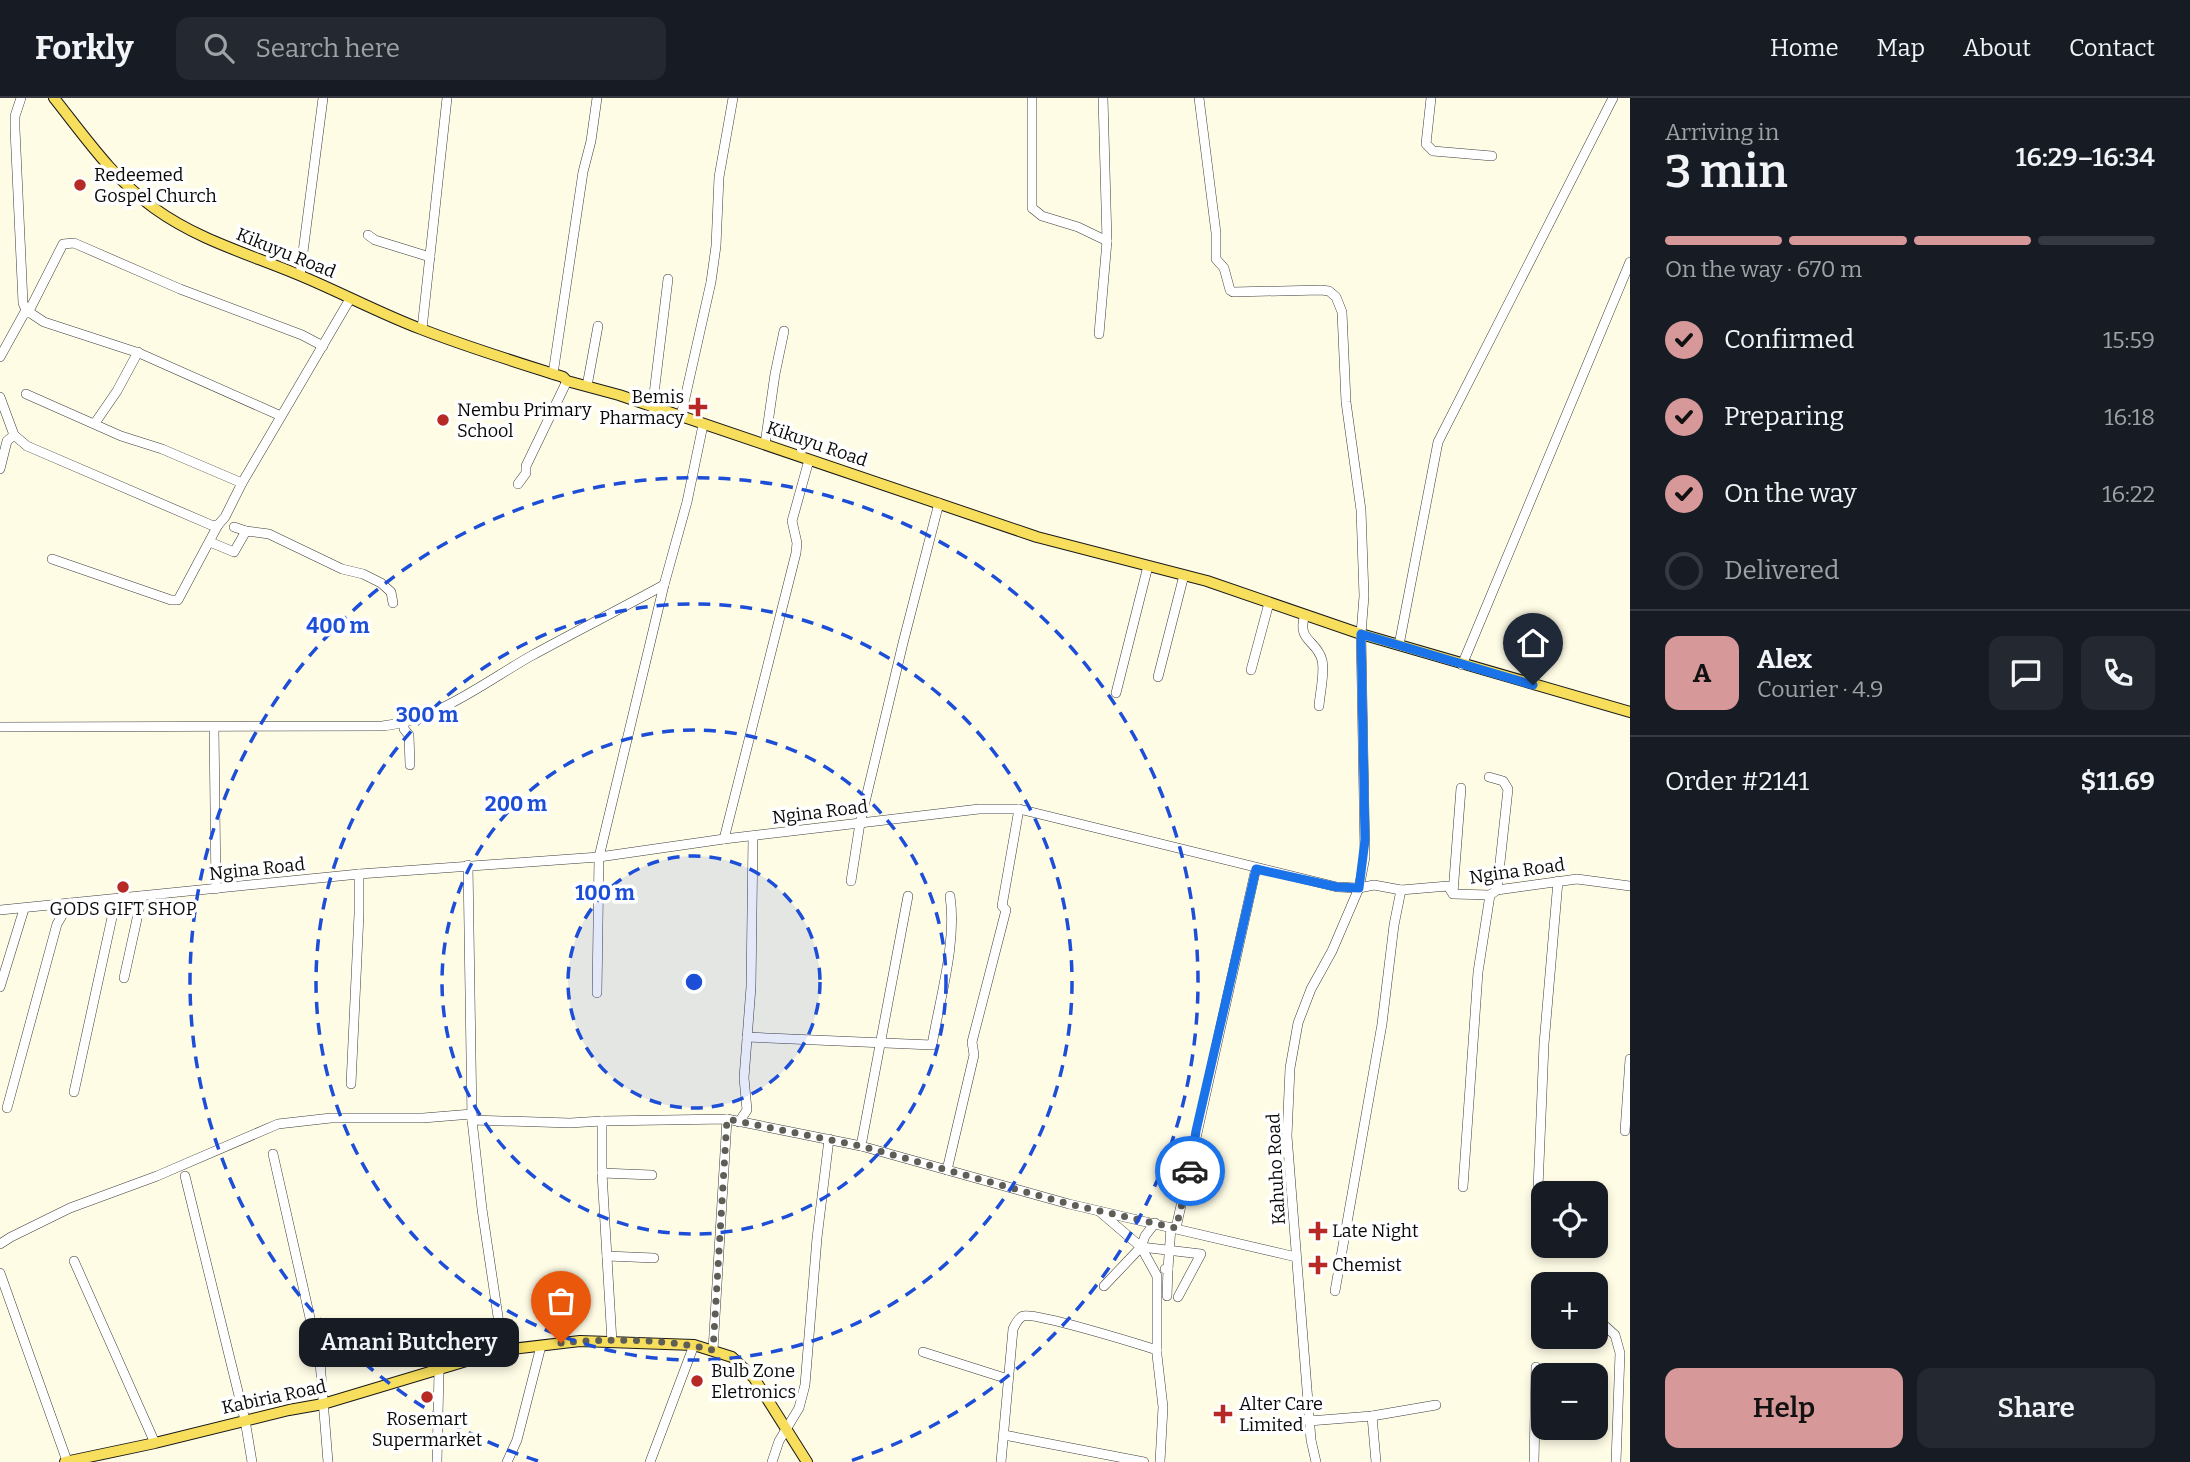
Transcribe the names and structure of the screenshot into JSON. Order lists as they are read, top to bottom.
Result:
{
  "streets": {
    "main road": ["Kikuyu Road", "Kabiria Road"],
    "street": ["Ngina Road", "Kahuho Road"]
  },
  "crossings": [
    ["Kikuyu Road", "Kahuho Road"],
    ["Ngina Road", "Kahuho Road"]
  ],
  "places": {
    "other": [
      "Redeemed Gospel Church",
      "Nembu Primary School",
      "GODS GIFT SHOP",
      "Amani Butchery",
      "Bulb Zone Eletronics",
      "Rosemart Supermarket"
    ],
    "health": [
      "Bemis Pharmacy",
      "Late Night",
      "Chemist",
      "Alter Care Limited"
    ]
  },
  "page": {
    "header": "Forkly",
    "search": "Search here",
    "nav": [
      "Home",
      "Map",
      "About",
      "Contact"
    ],
    "heading": ["3 min", "Arriving in", "16:29–16:34"],
    "panel": [
      "Alex",
      "Courier · 4.9",
      "Order #2141",
      "$11.69"
    ],
    "bar": "On the way · 670 m",
    "list": [
      ["Confirmed", "15:59"],
      ["Preparing", "16:18"],
      ["On the way", "16:22"],
      "Delivered"
    ],
    "round": "A",
    "map_buttons": ["+", "−"],
    "bubble": "Amani Butchery",
    "buttons": ["Help", "Share"]
  },
  "rings": [
    "400 m",
    "300 m",
    "200 m",
    "100 m"
  ]
}
